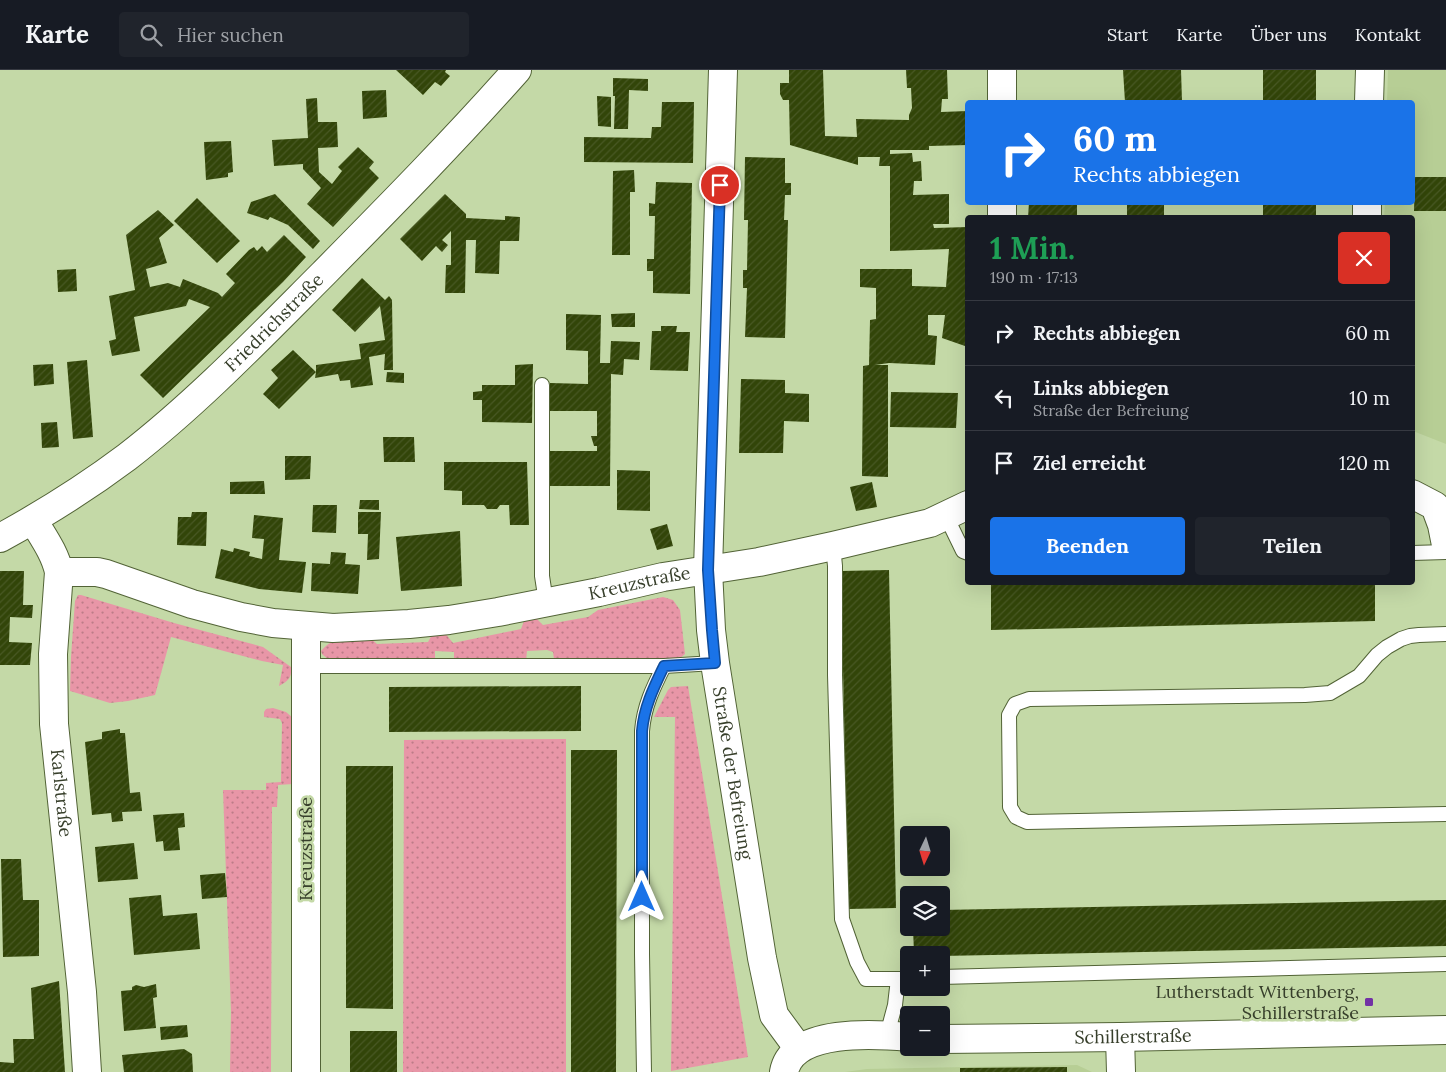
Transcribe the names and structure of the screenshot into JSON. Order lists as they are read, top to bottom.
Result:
{
  "streets": {
    "street": [
      "Friedrichstraße",
      "Kreuzstraße",
      "Straße der Befreiung",
      "Karlstraße",
      "Schillerstraße"
    ]
  },
  "crossings": [
    ["Friedrichstraße", "Karlstraße"],
    ["Kreuzstraße", "Straße der Befreiung"],
    ["Kreuzstraße", "Karlstraße"]
  ],
  "places": {
    "transit": ["Lutherstadt Wittenberg, Schillerstraße"]
  },
  "north": "bottom",
  "page": {
    "header": "Karte",
    "search": "Hier suchen",
    "nav": [
      "Start",
      "Karte",
      "Über uns",
      "Kontakt"
    ],
    "turn": ["60 m", "Rechts abbiegen"],
    "heading": ["1 Min.", "190 m · 17:13"],
    "list": [
      {
        "name": "Rechts abbiegen",
        "value": "60 m"
      },
      {
        "name": "Links abbiegen",
        "note": "Straße der Befreiung",
        "value": "10 m"
      },
      {
        "name": "Ziel erreicht",
        "value": "120 m"
      }
    ],
    "buttons": ["Beenden", "Teilen"],
    "map_buttons": ["+", "−"]
  }
}
